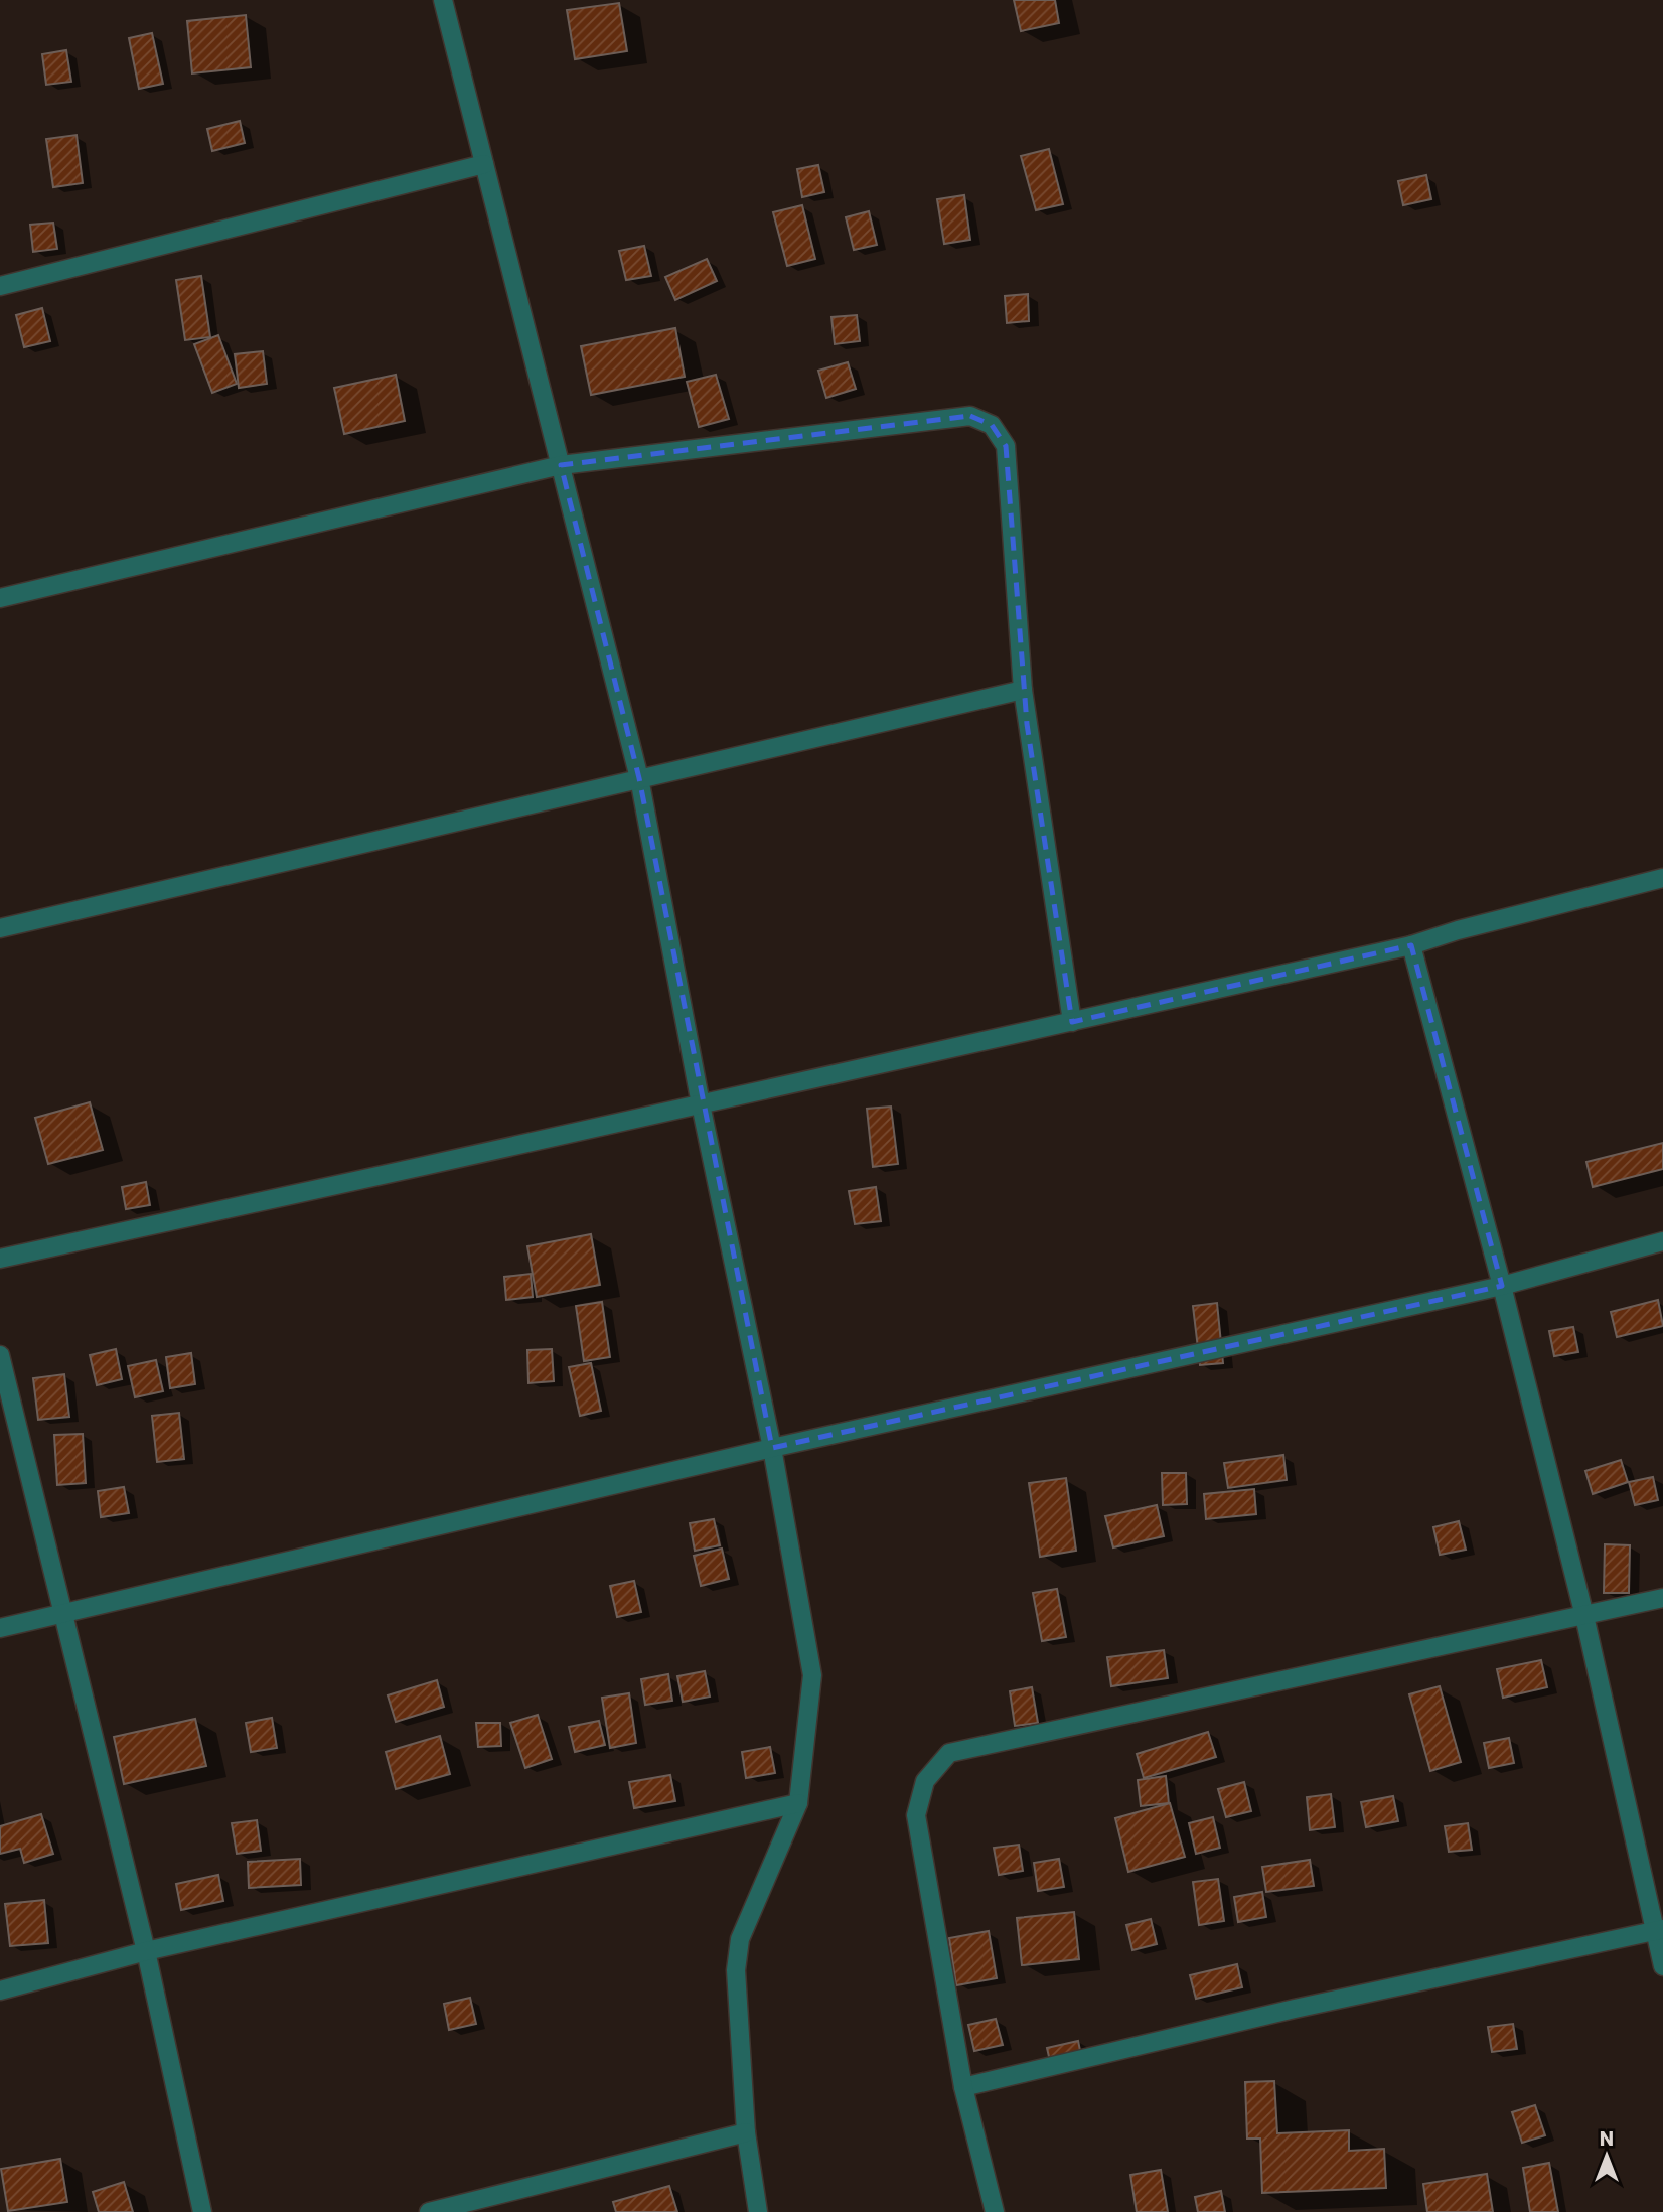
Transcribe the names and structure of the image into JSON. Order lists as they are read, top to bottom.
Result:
{
  "north": "top"
}
